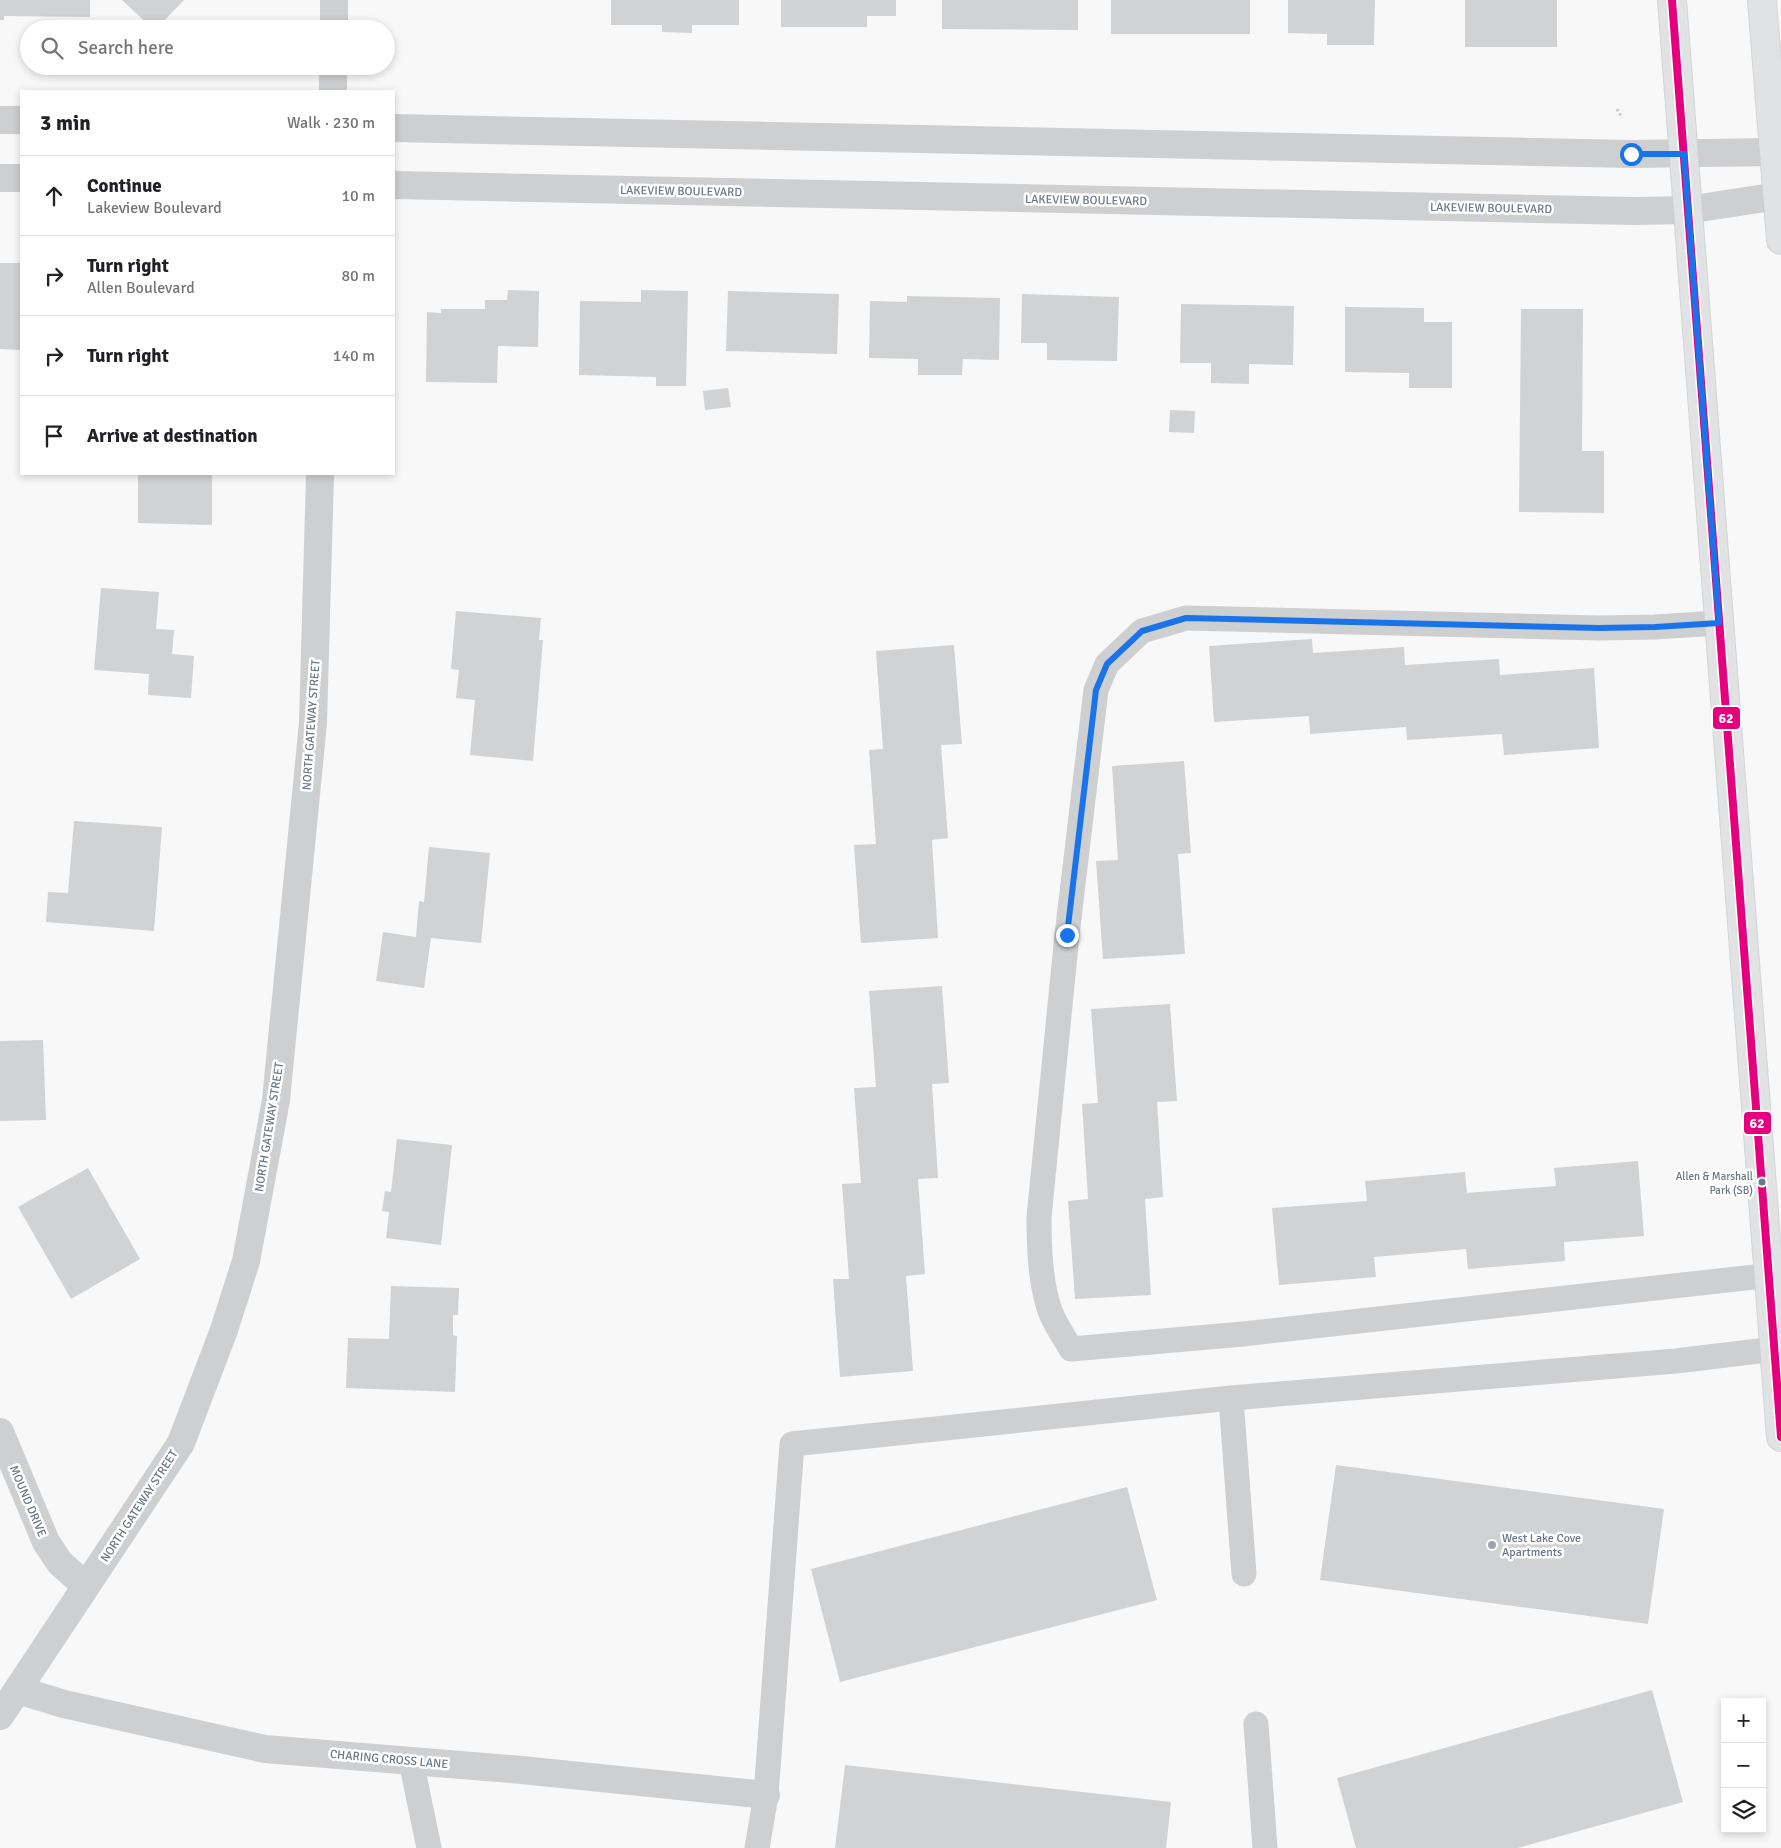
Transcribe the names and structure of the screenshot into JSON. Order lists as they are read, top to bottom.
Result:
{
  "streets": {
    "street": [
      "LAKEVIEW BOULEVARD",
      "NORTH GATEWAY STREET",
      "MOUND DRIVE",
      "CHARING CROSS LANE"
    ]
  },
  "crossings": [
    ["NORTH GATEWAY STREET", "MOUND DRIVE"],
    ["NORTH GATEWAY STREET", "CHARING CROSS LANE"]
  ],
  "places": ["Allen & Marshall Park (SB)", "West Lake Cove Apartments"],
  "lines": ["transit line 62"],
  "page": {
    "search": "Search here",
    "heading": ["3 min", "Walk · 230 m"],
    "list": [
      ["Continue", "Lakeview Boulevard", "10 m"],
      ["Turn right", "Allen Boulevard", "80 m"],
      ["Turn right", "140 m"],
      "Arrive at destination"
    ],
    "map_buttons": ["+", "−"]
  }
}
